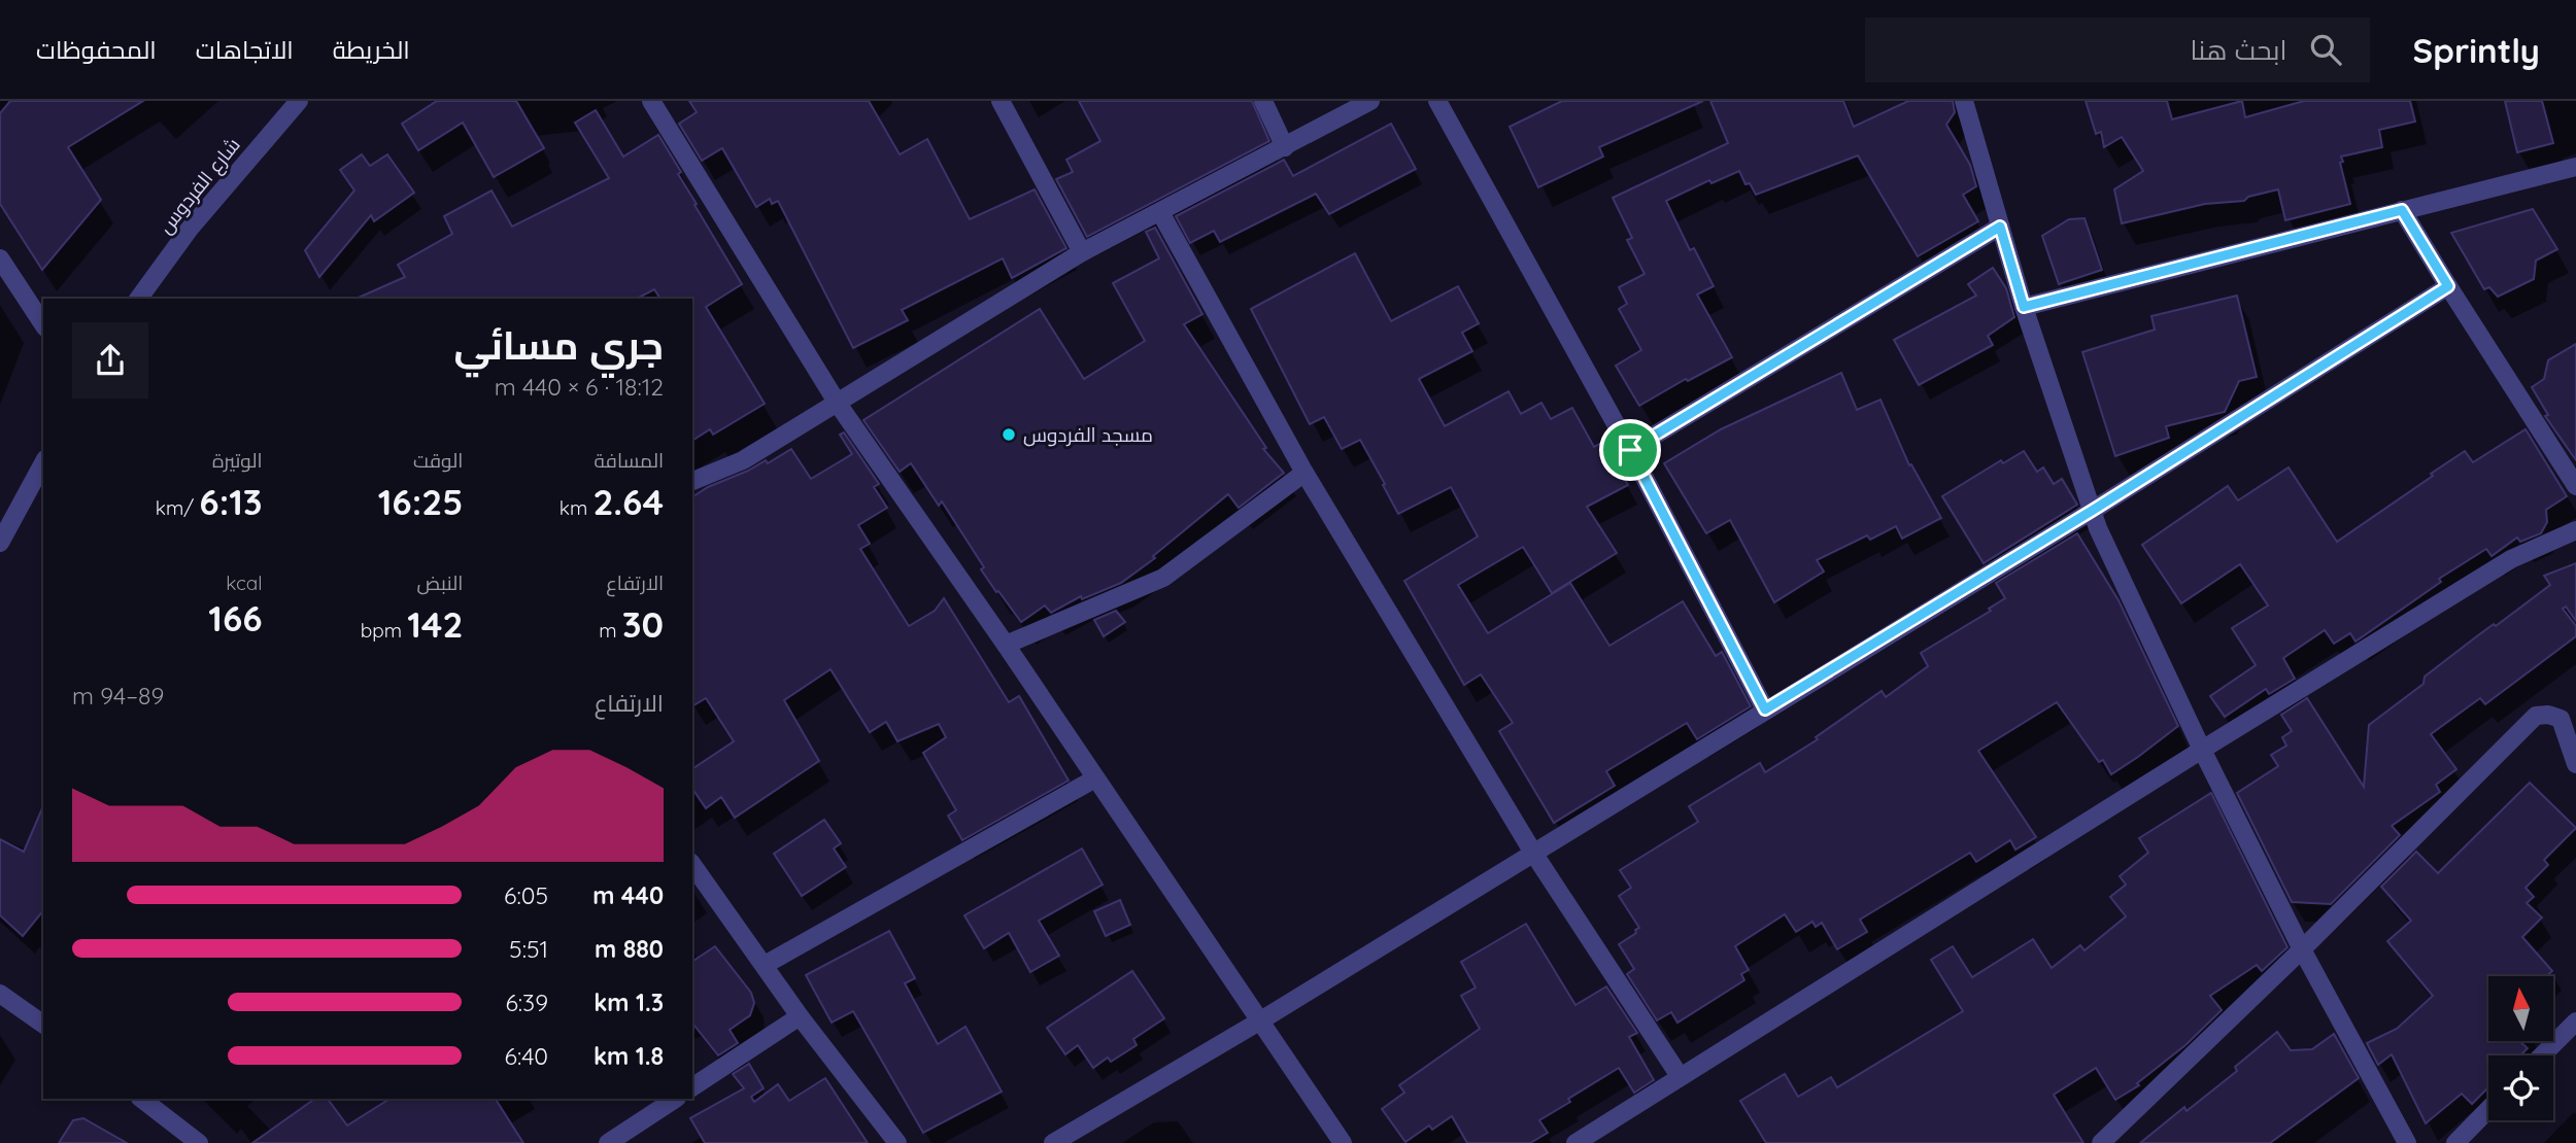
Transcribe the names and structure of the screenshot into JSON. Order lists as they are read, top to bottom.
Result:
{
  "streets": {
    "street": ["شارع الفردوس"]
  },
  "places": ["مسجد الفردوس"],
  "north": "top",
  "page": {
    "header": "Sprintly",
    "search": "ابحث هنا",
    "nav": ["الخريطة", "الاتجاهات", "المحفوظات"],
    "heading": ["جري مسائي", "18:12 · 6 × 440 m"],
    "stats": [
      ["المسافة", "2.64 km"],
      ["الوقت", "16:25"],
      ["الوتيرة", "6:13 /km"],
      ["الارتفاع", "30 m"],
      ["النبض", "142 bpm"],
      ["kcal", "166"]
    ],
    "chart": ["الارتفاع", "89–94 m"],
    "list": [
      {
        "name": "440 m",
        "note": "6:05"
      },
      {
        "name": "880 m",
        "note": "5:51"
      },
      {
        "name": "1.3 km",
        "note": "6:39"
      },
      {
        "name": "1.8 km",
        "note": "6:40"
      }
    ]
  }
}
